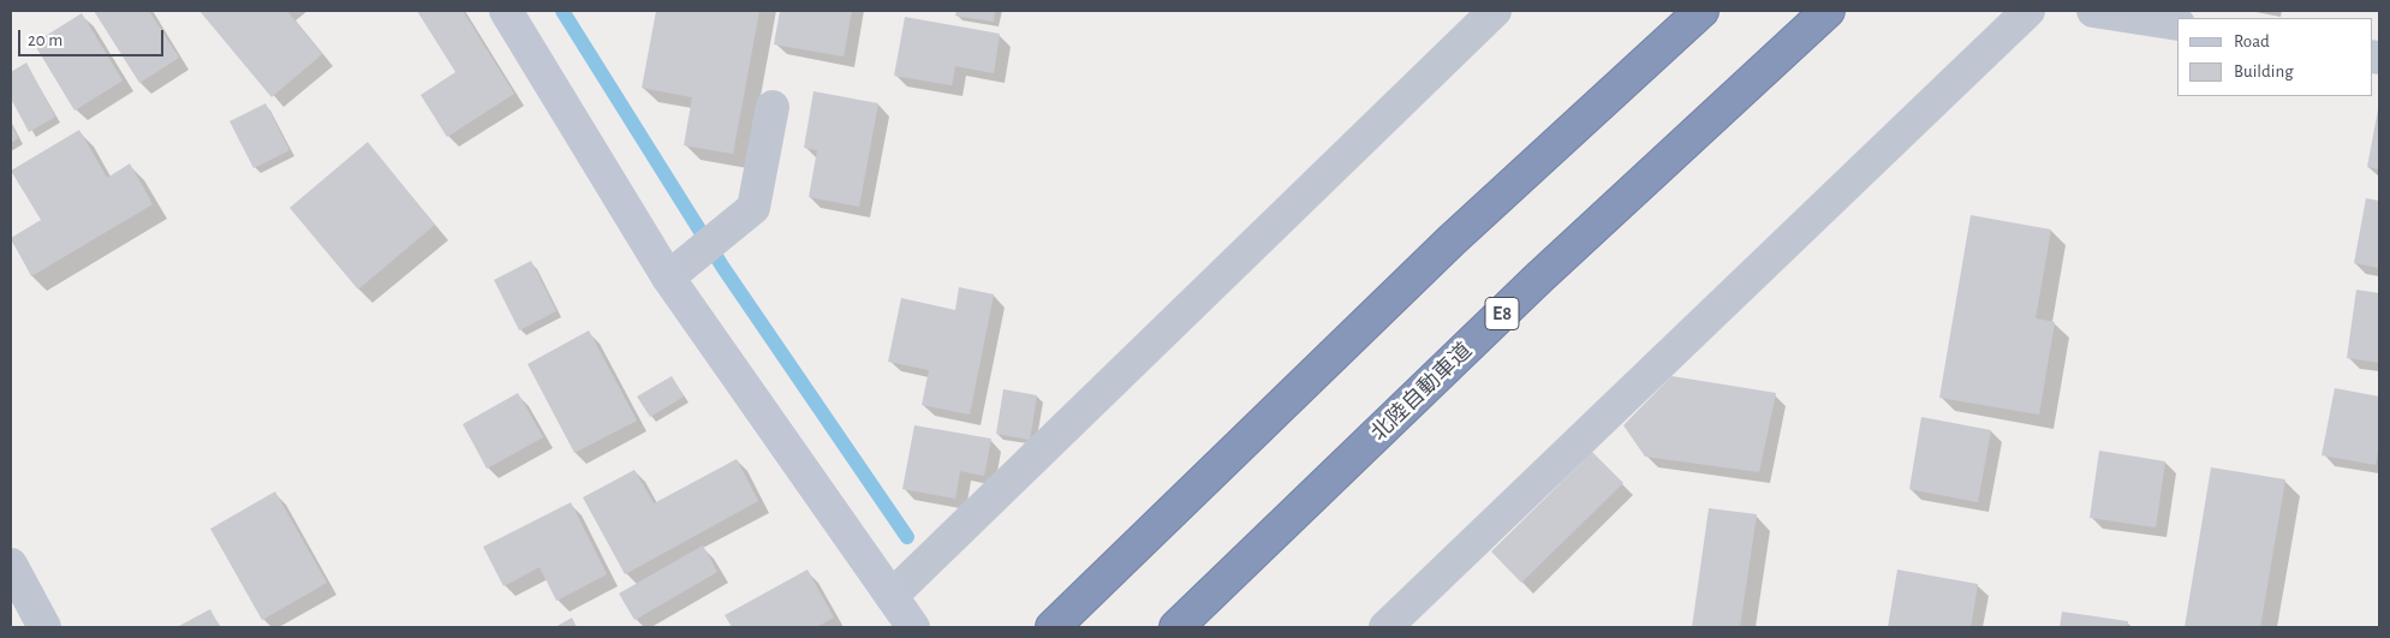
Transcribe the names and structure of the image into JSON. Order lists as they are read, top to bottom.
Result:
{
  "streets": {
    "highway": ["E8", "北陸自動車道"]
  },
  "legend": ["Road", "Building"],
  "scale_bar": "20 m"
}
